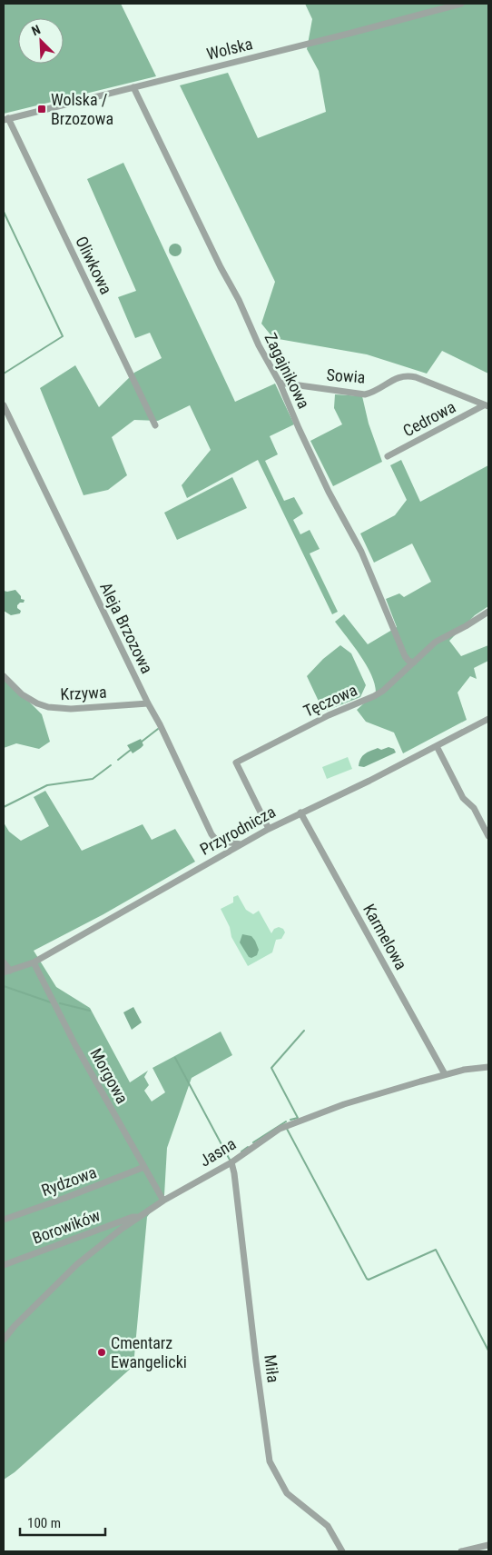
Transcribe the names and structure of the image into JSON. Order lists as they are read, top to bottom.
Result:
{
  "streets": {
    "street": [
      "Wolska",
      "Oliwkowa",
      "Zagajnikowa",
      "Sowia",
      "Cedrowa",
      "Aleja Brzozowa",
      "Krzywa",
      "Tęczowa",
      "Przyrodnicza",
      "Karmelowa",
      "Morgowa",
      "Jasna",
      "Rydzowa",
      "Borowików",
      "Miła"
    ]
  },
  "crossings": [
    ["Wolska", "Oliwkowa"],
    ["Wolska", "Zagajnikowa"],
    ["Zagajnikowa", "Sowia"],
    ["Zagajnikowa", "Tęczowa"],
    ["Sowia", "Cedrowa"],
    ["Aleja Brzozowa", "Krzywa"],
    ["Aleja Brzozowa", "Przyrodnicza"],
    ["Tęczowa", "Przyrodnicza"],
    ["Przyrodnicza", "Karmelowa"],
    ["Przyrodnicza", "Morgowa"],
    ["Karmelowa", "Jasna"],
    ["Morgowa", "Jasna"],
    ["Morgowa", "Rydzowa"],
    ["Jasna", "Borowików"],
    ["Jasna", "Miła"]
  ],
  "places": {
    "transit": ["Wolska / Brzozowa"],
    "other": ["Cmentarz Ewangelicki"]
  },
  "scale_bar": "100 m",
  "north": "top left"
}
